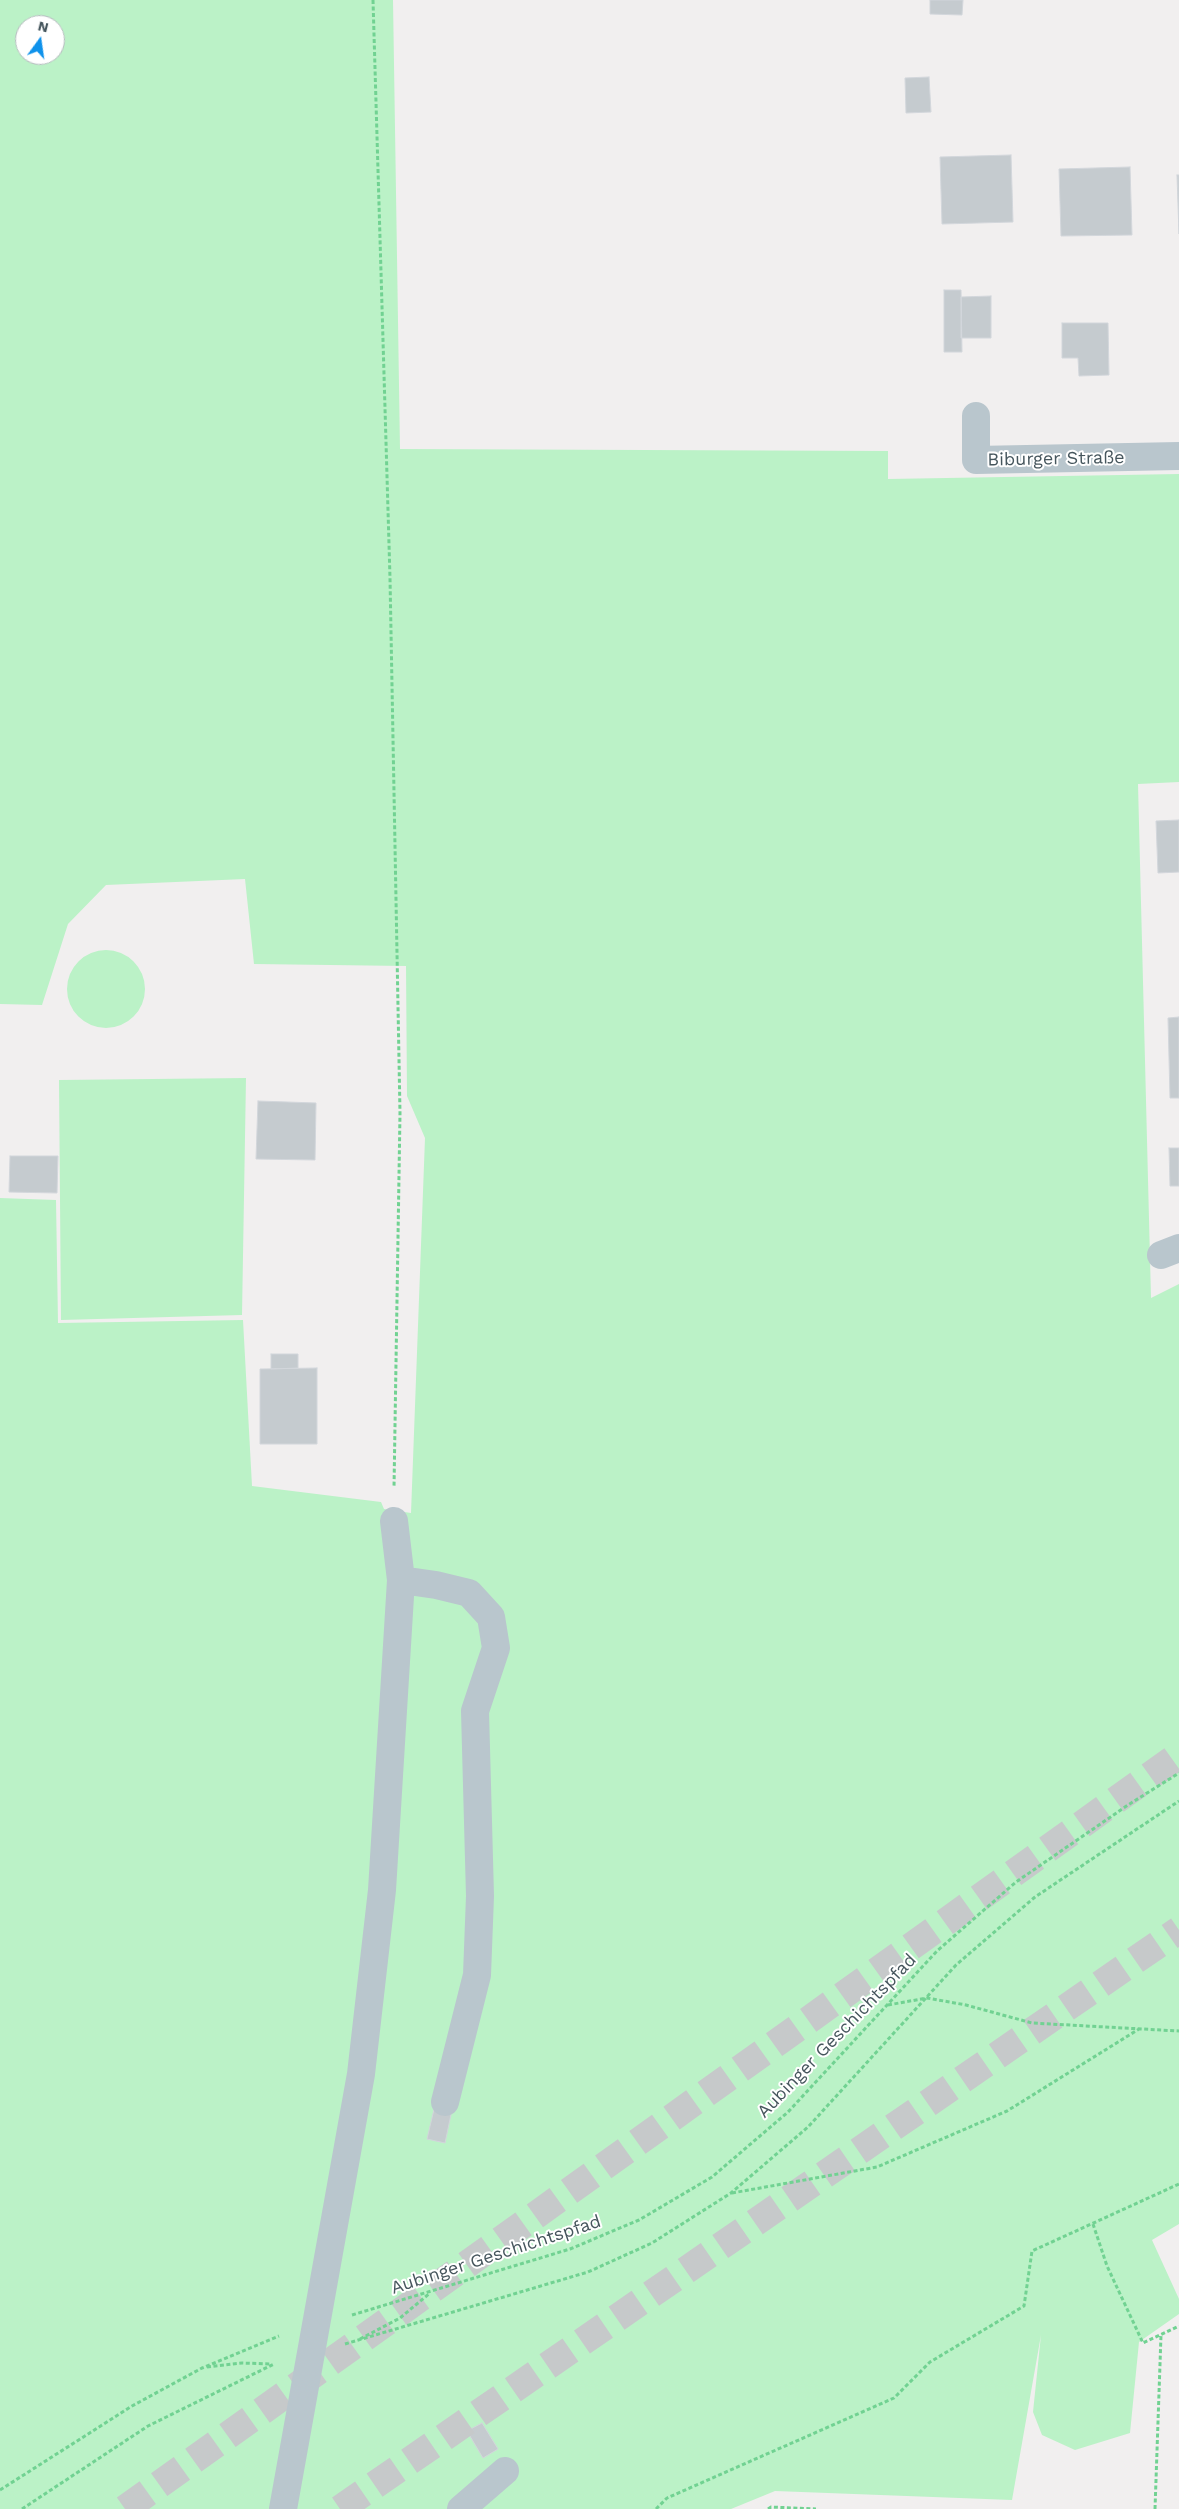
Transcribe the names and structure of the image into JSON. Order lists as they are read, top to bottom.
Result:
{
  "streets": {
    "street": ["Biburger Straße"],
    "path": ["Aubinger Geschichtspfad"]
  },
  "north": "top"
}
